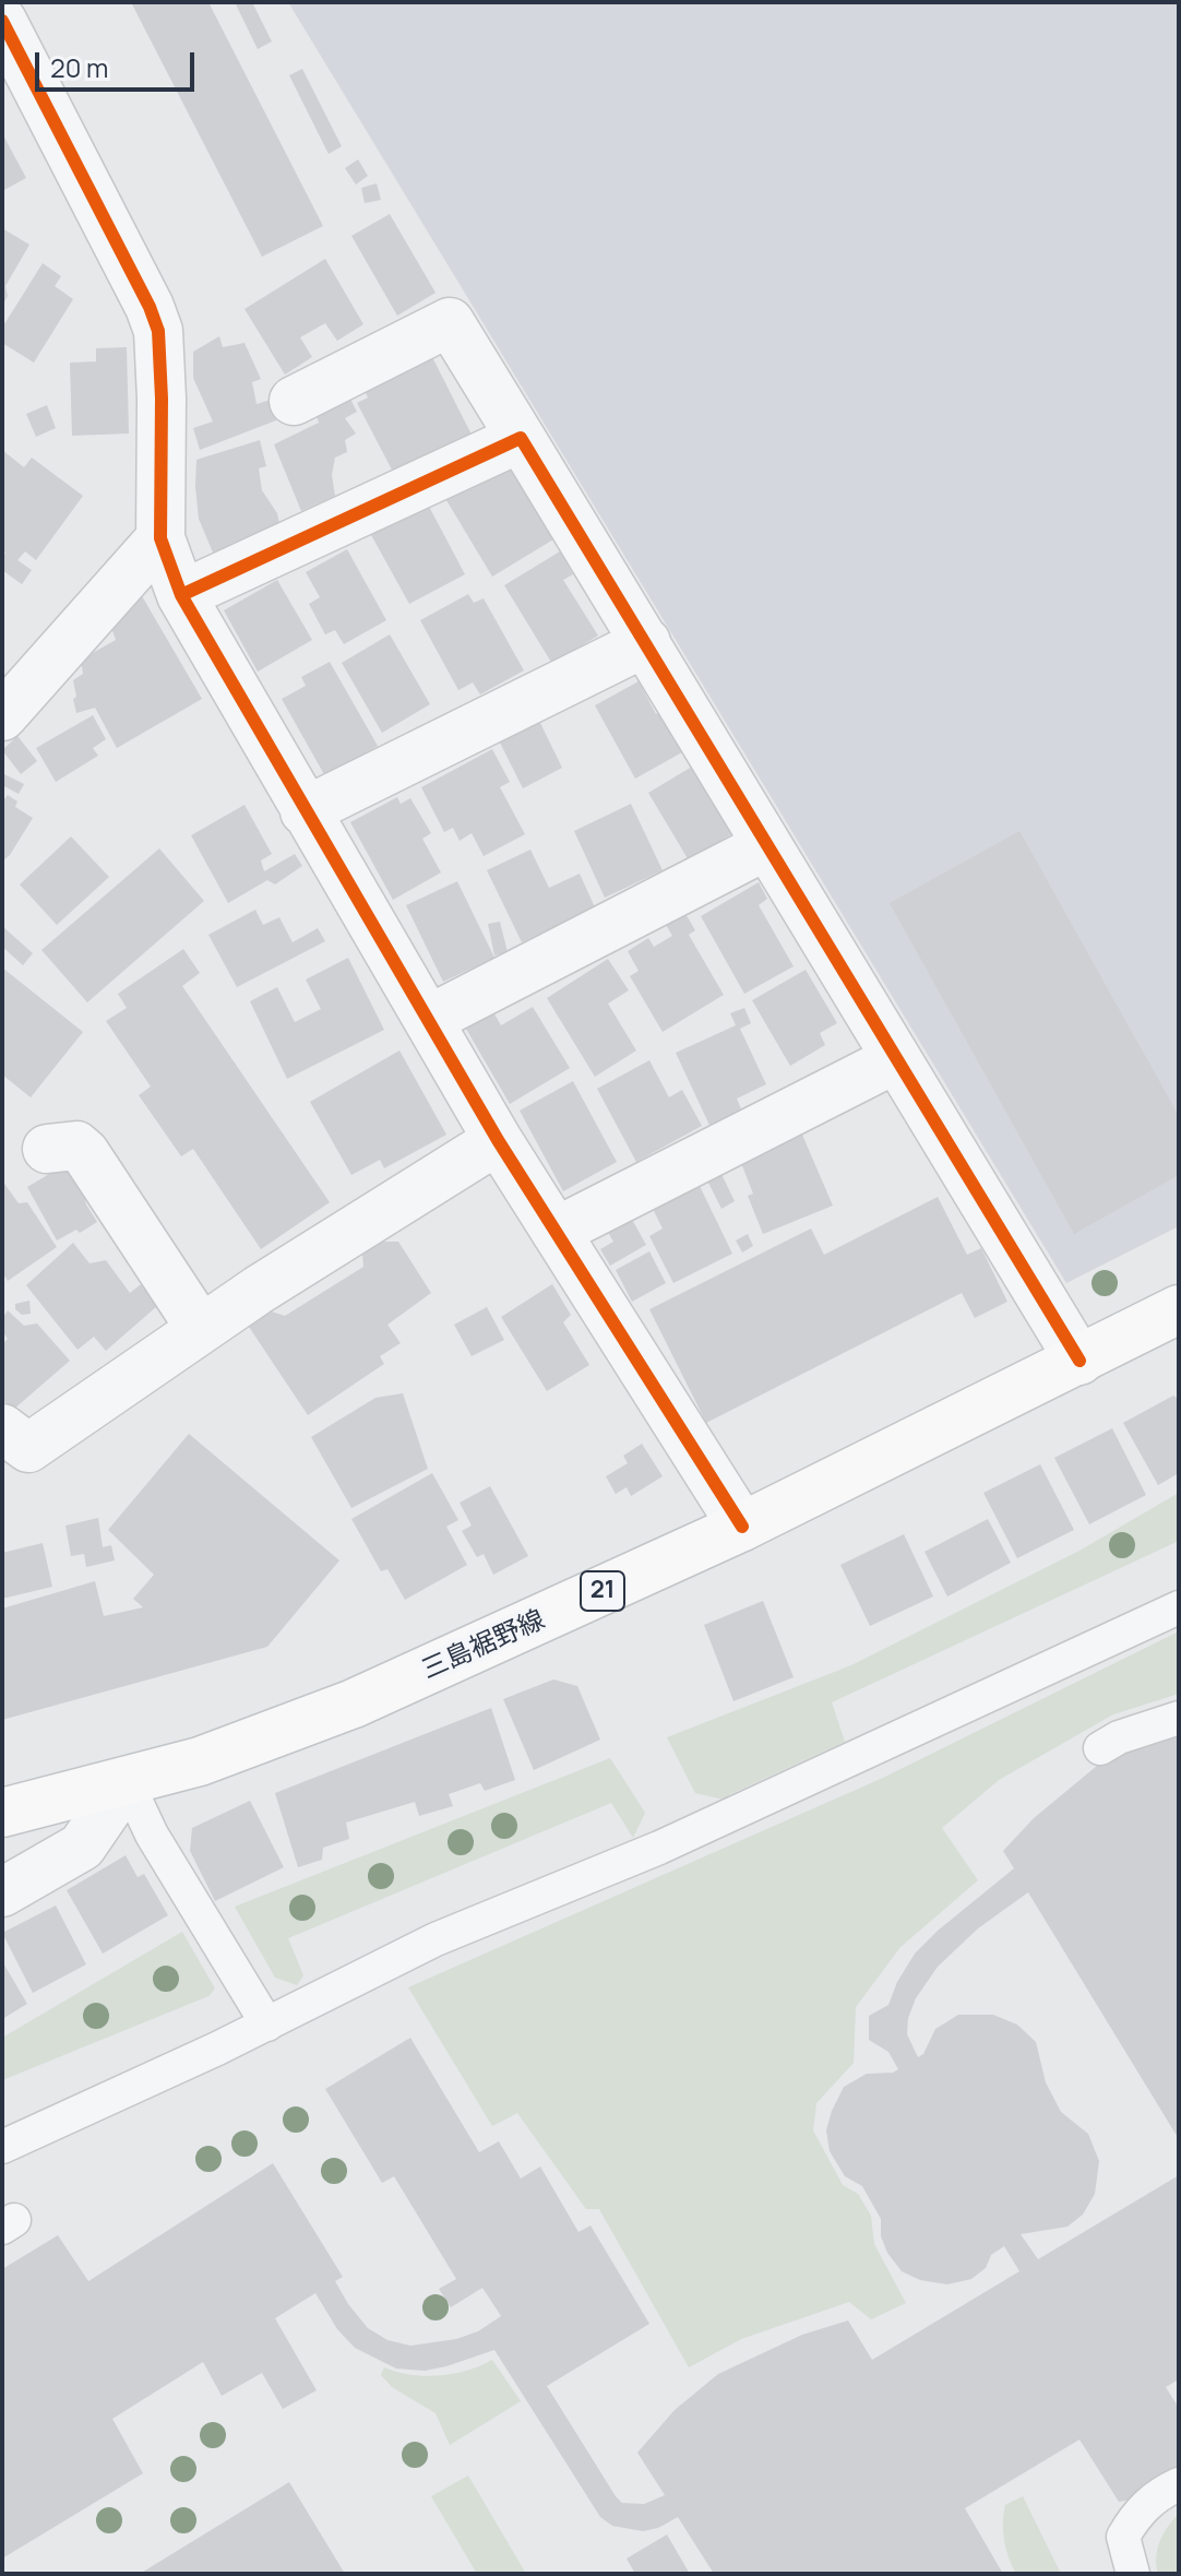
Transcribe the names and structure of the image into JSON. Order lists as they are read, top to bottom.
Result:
{
  "streets": {
    "main road": ["21", "三島裾野線"]
  },
  "scale_bar": "20 m"
}
